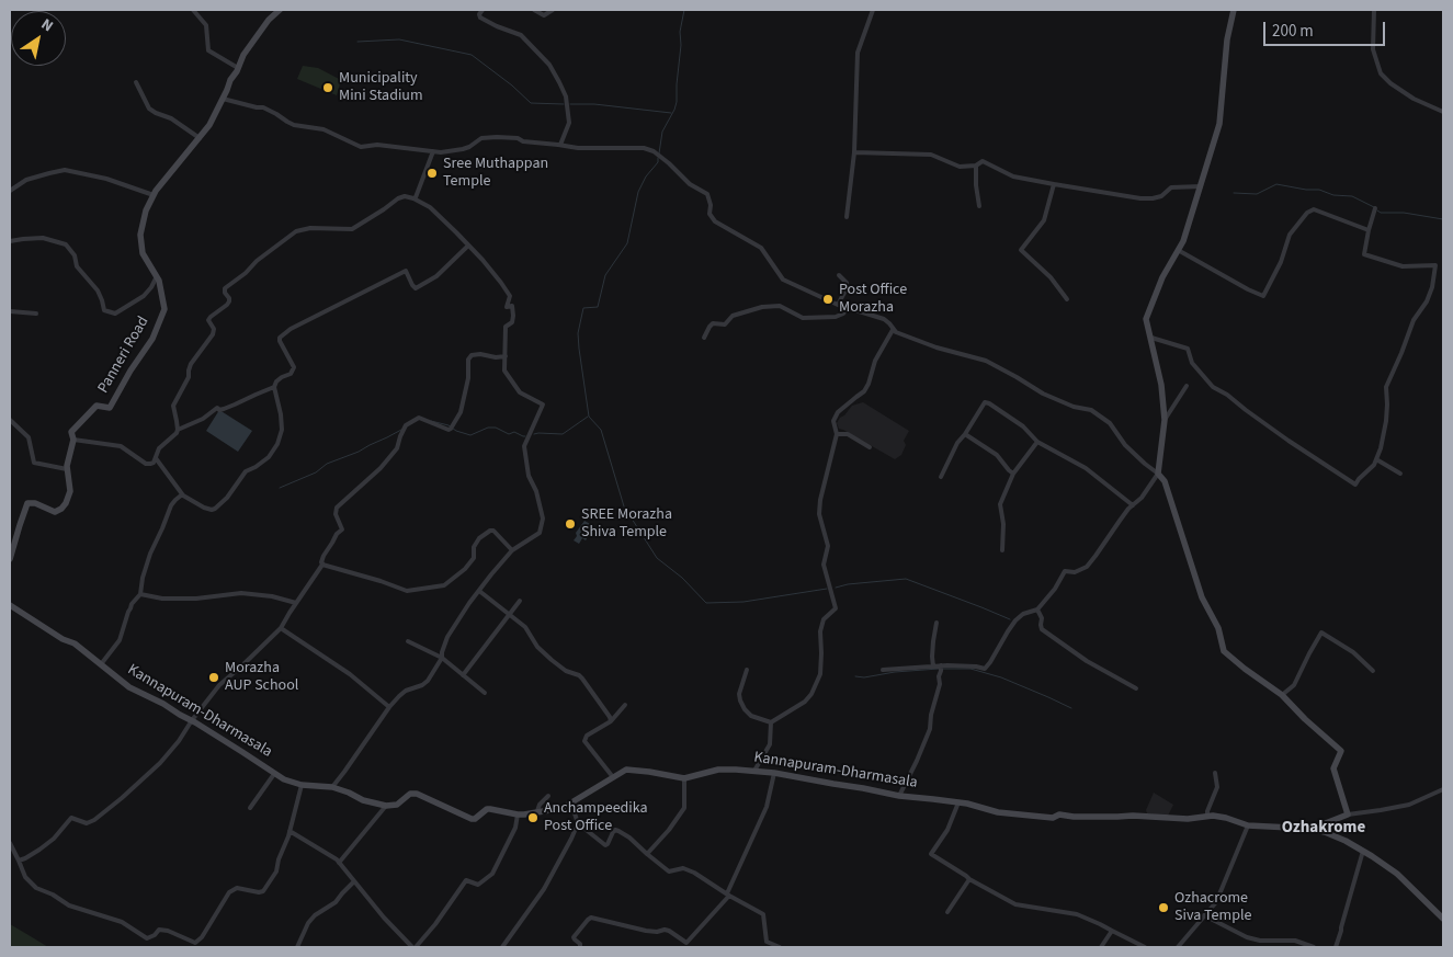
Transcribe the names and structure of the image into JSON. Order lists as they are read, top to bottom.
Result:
{
  "streets": {
    "main road": ["Panneri Road", "Kannapuram-Dharmasala"]
  },
  "districts": ["Ozhakrome"],
  "places": [
    "Municipality Mini Stadium",
    "Sree Muthappan Temple",
    "Post Office Morazha",
    "SREE Morazha Shiva Temple",
    "Morazha AUP School",
    "Anchampeedika Post Office",
    "Ozhacrome Siva Temple"
  ],
  "scale_bar": "200 m",
  "north": "top right"
}
